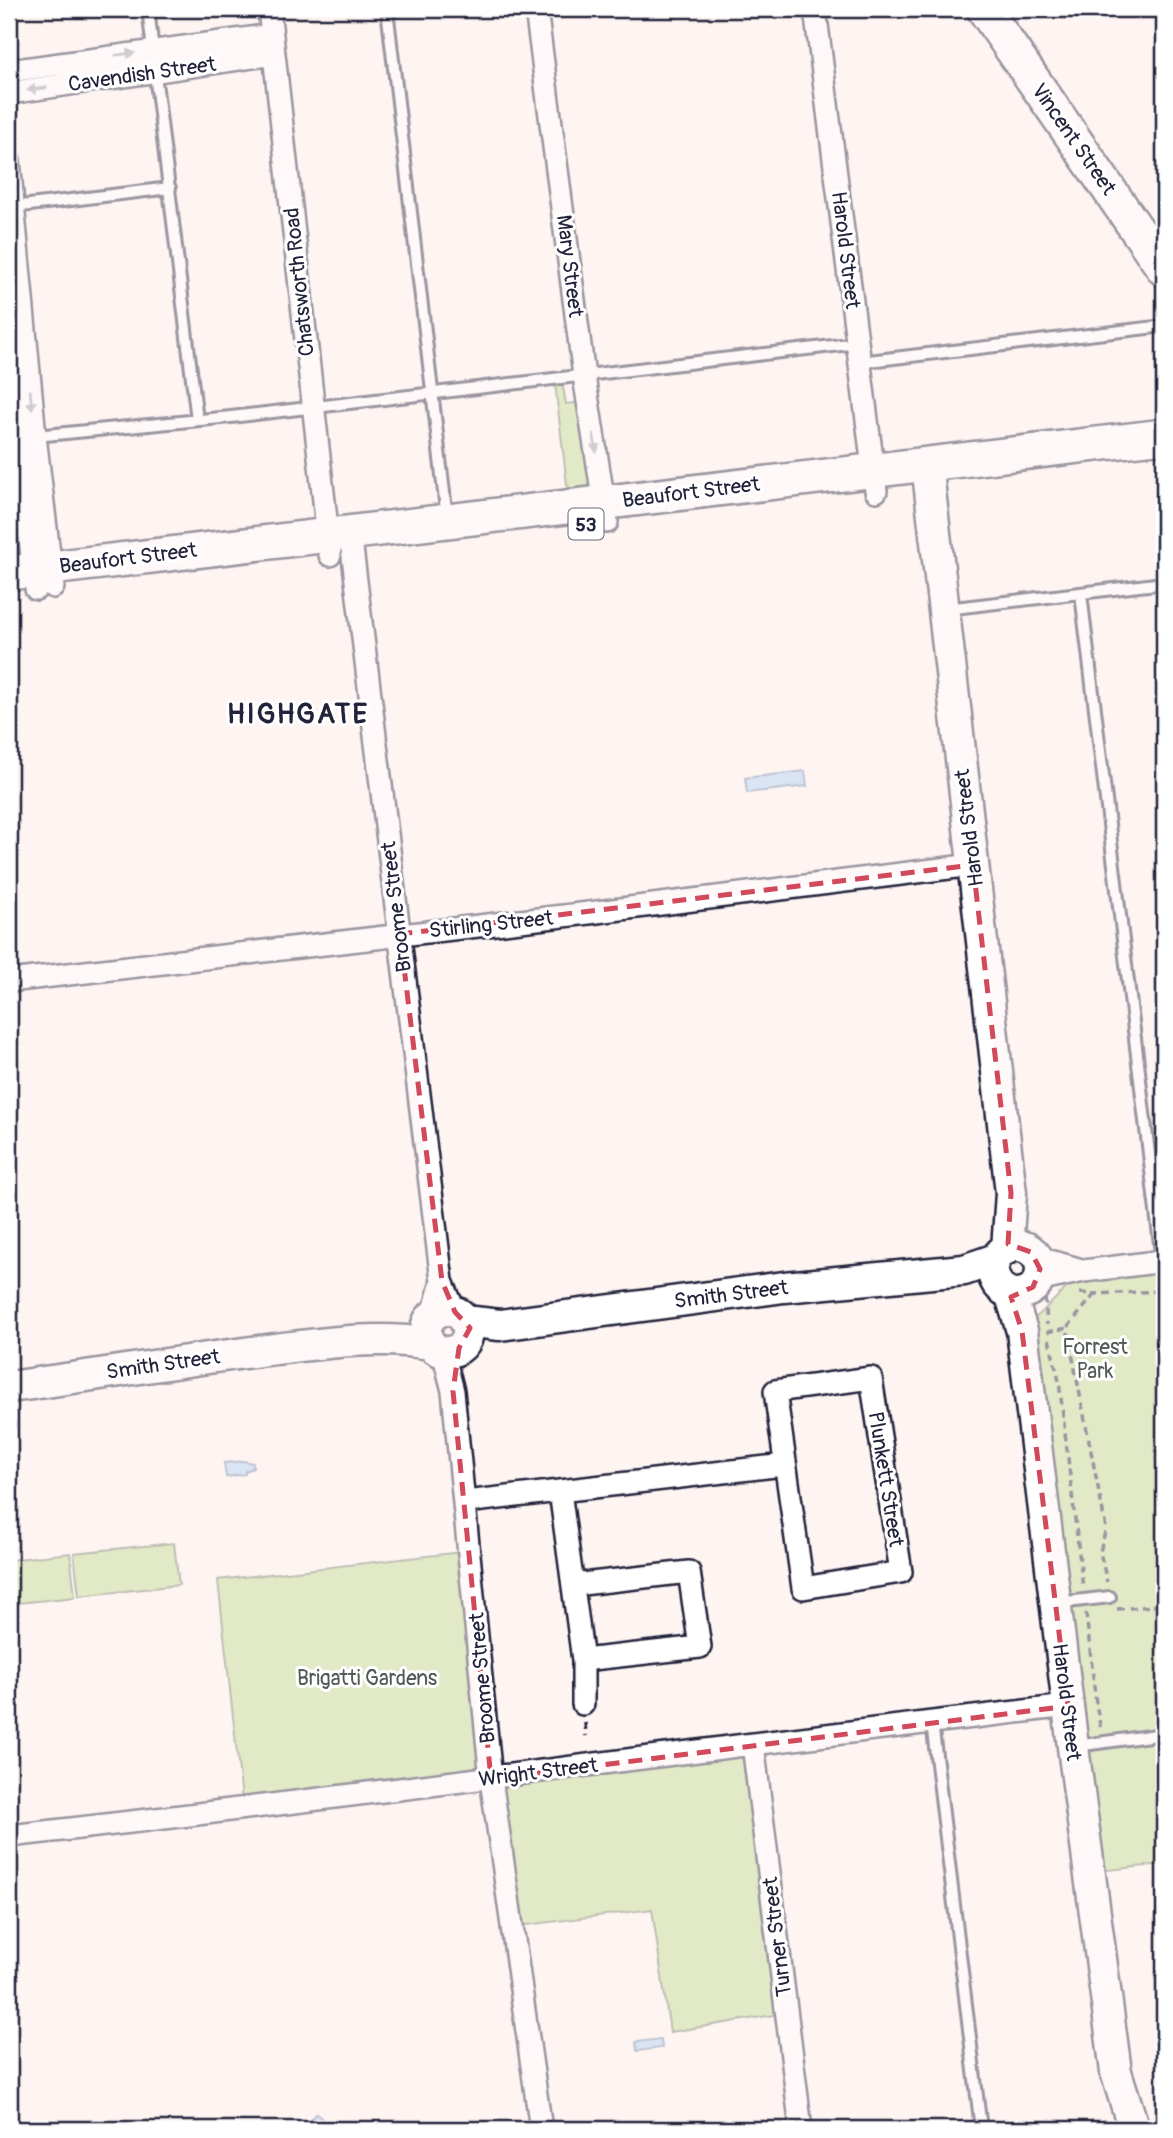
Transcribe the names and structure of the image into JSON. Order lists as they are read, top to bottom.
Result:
{
  "streets": {
    "main road": ["Vincent Street", "Beaufort Street", "53"],
    "street": [
      "Cavendish Street",
      "Harold Street",
      "Mary Street",
      "Chatsworth Road",
      "Broome Street",
      "Stirling Street",
      "Smith Street",
      "Plunkett Street",
      "Wright Street",
      "Turner Street"
    ]
  },
  "crossings": [
    ["Cavendish Street", "Chatsworth Road"],
    ["Harold Street", "Beaufort Street"],
    ["Harold Street", "Stirling Street"],
    ["Harold Street", "Smith Street"],
    ["Harold Street", "Wright Street"],
    ["Mary Street", "Beaufort Street"],
    ["Chatsworth Road", "Beaufort Street"],
    ["Chatsworth Road", "Broome Street"],
    ["Beaufort Street", "Broome Street"],
    ["Broome Street", "Stirling Street"],
    ["Broome Street", "Smith Street"],
    ["Broome Street", "Wright Street"],
    ["Wright Street", "Turner Street"]
  ],
  "districts": ["HIGHGATE"],
  "parks": ["Forrest Park", "Brigatti Gardens"]
}
